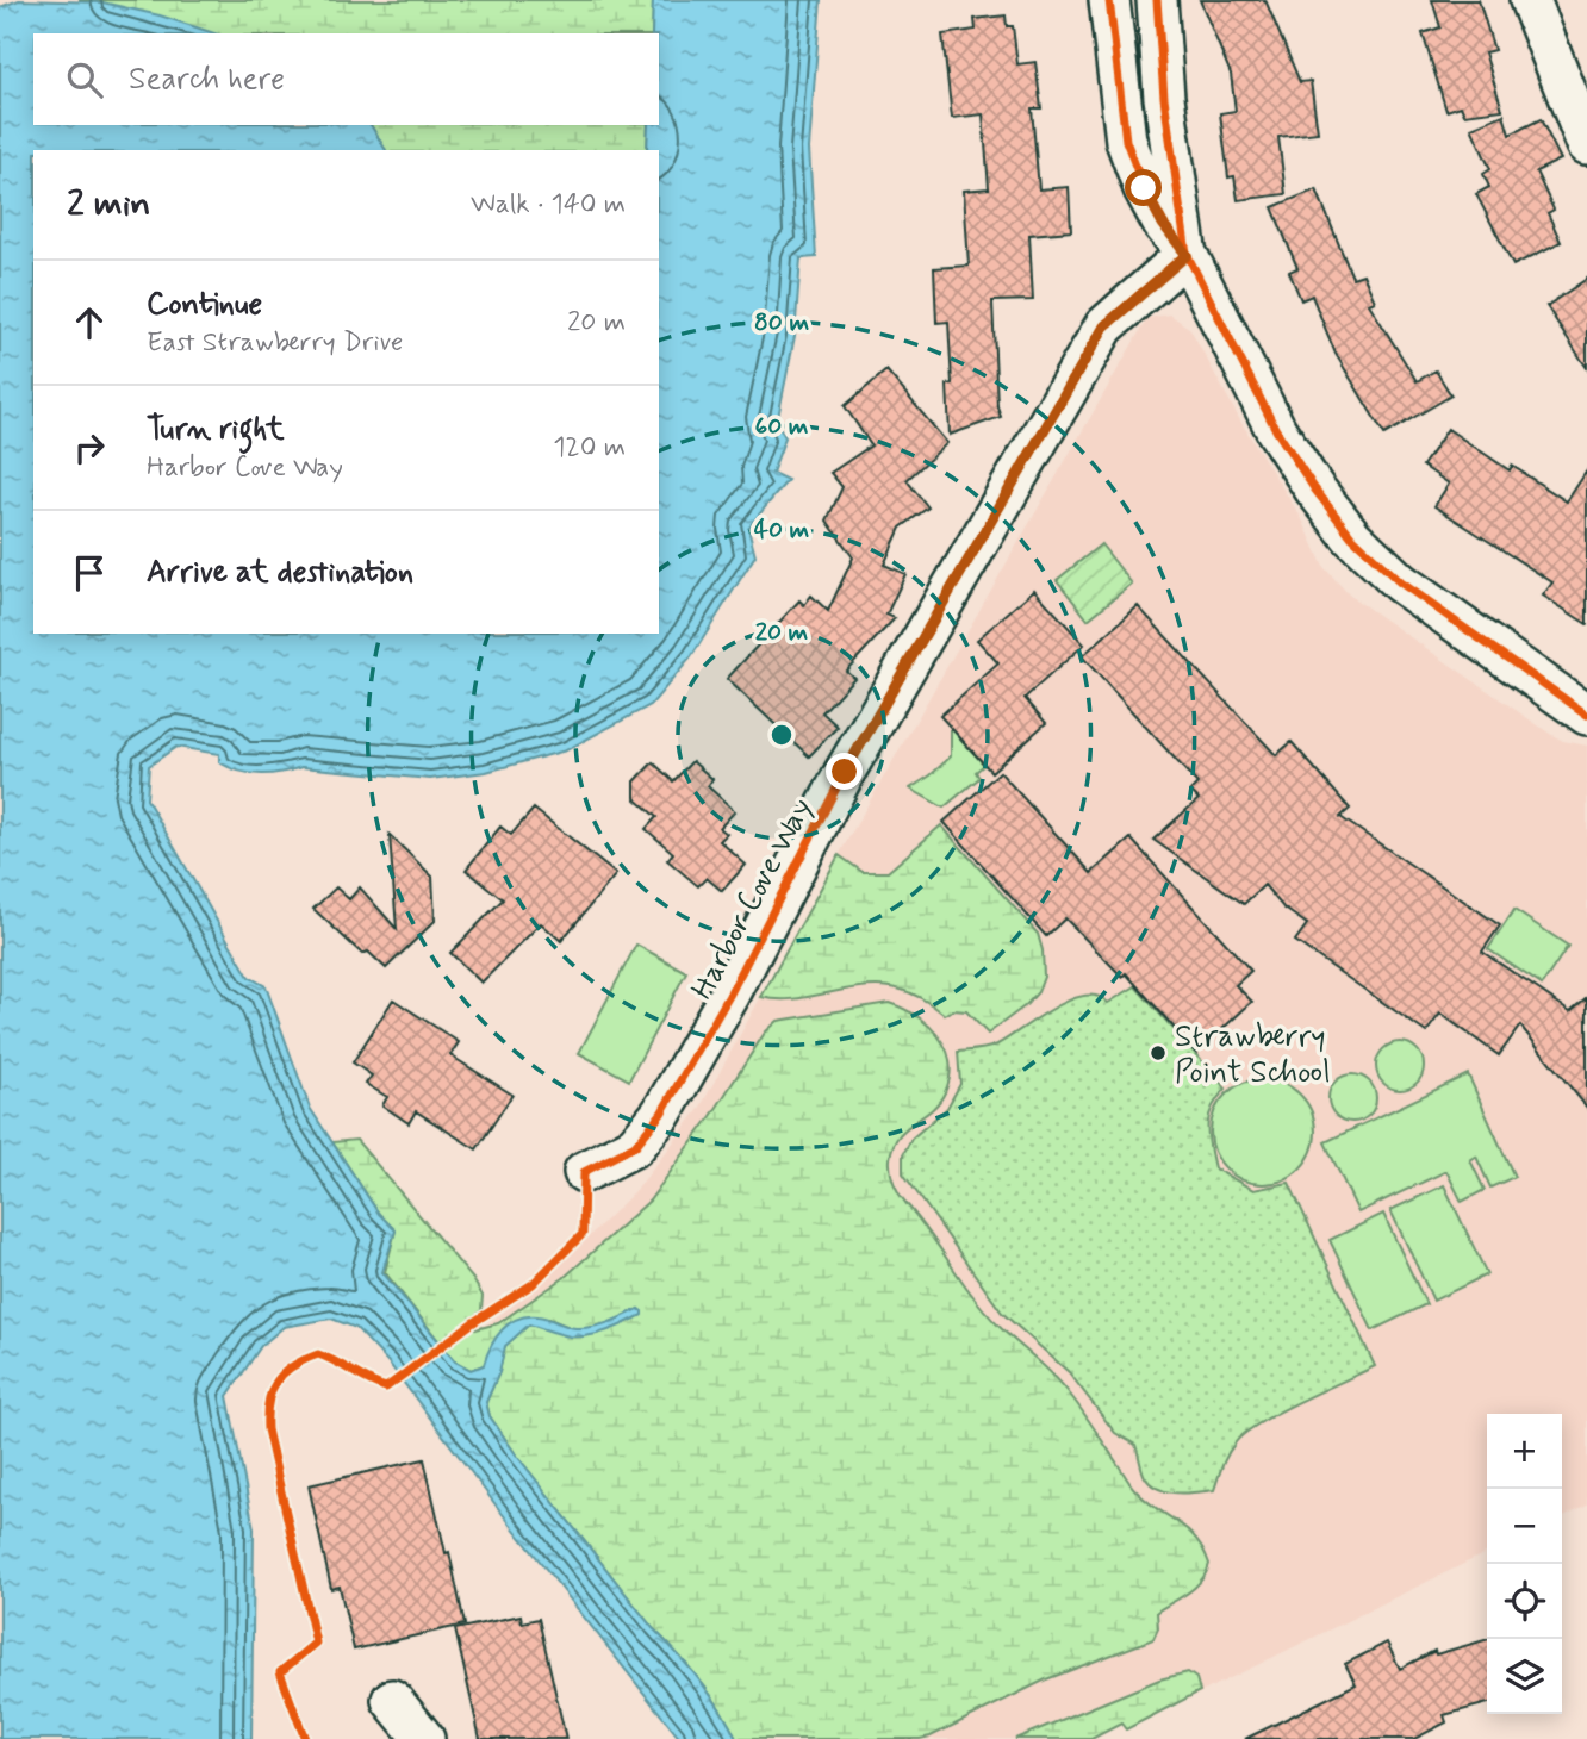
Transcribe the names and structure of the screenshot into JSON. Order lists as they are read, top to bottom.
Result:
{
  "streets": {
    "street": ["Harbor Cove Way"]
  },
  "places": ["Strawberry Point School"],
  "page": {
    "search": "Search here",
    "heading": ["2 min", "Walk · 140 m"],
    "list": [
      ["Continue", "East Strawberry Drive", "20 m"],
      ["Turn right", "Harbor Cove Way", "120 m"],
      "Arrive at destination"
    ],
    "map_buttons": ["+", "−"]
  },
  "rings": [
    "80 m",
    "60 m",
    "40 m",
    "20 m"
  ]
}
